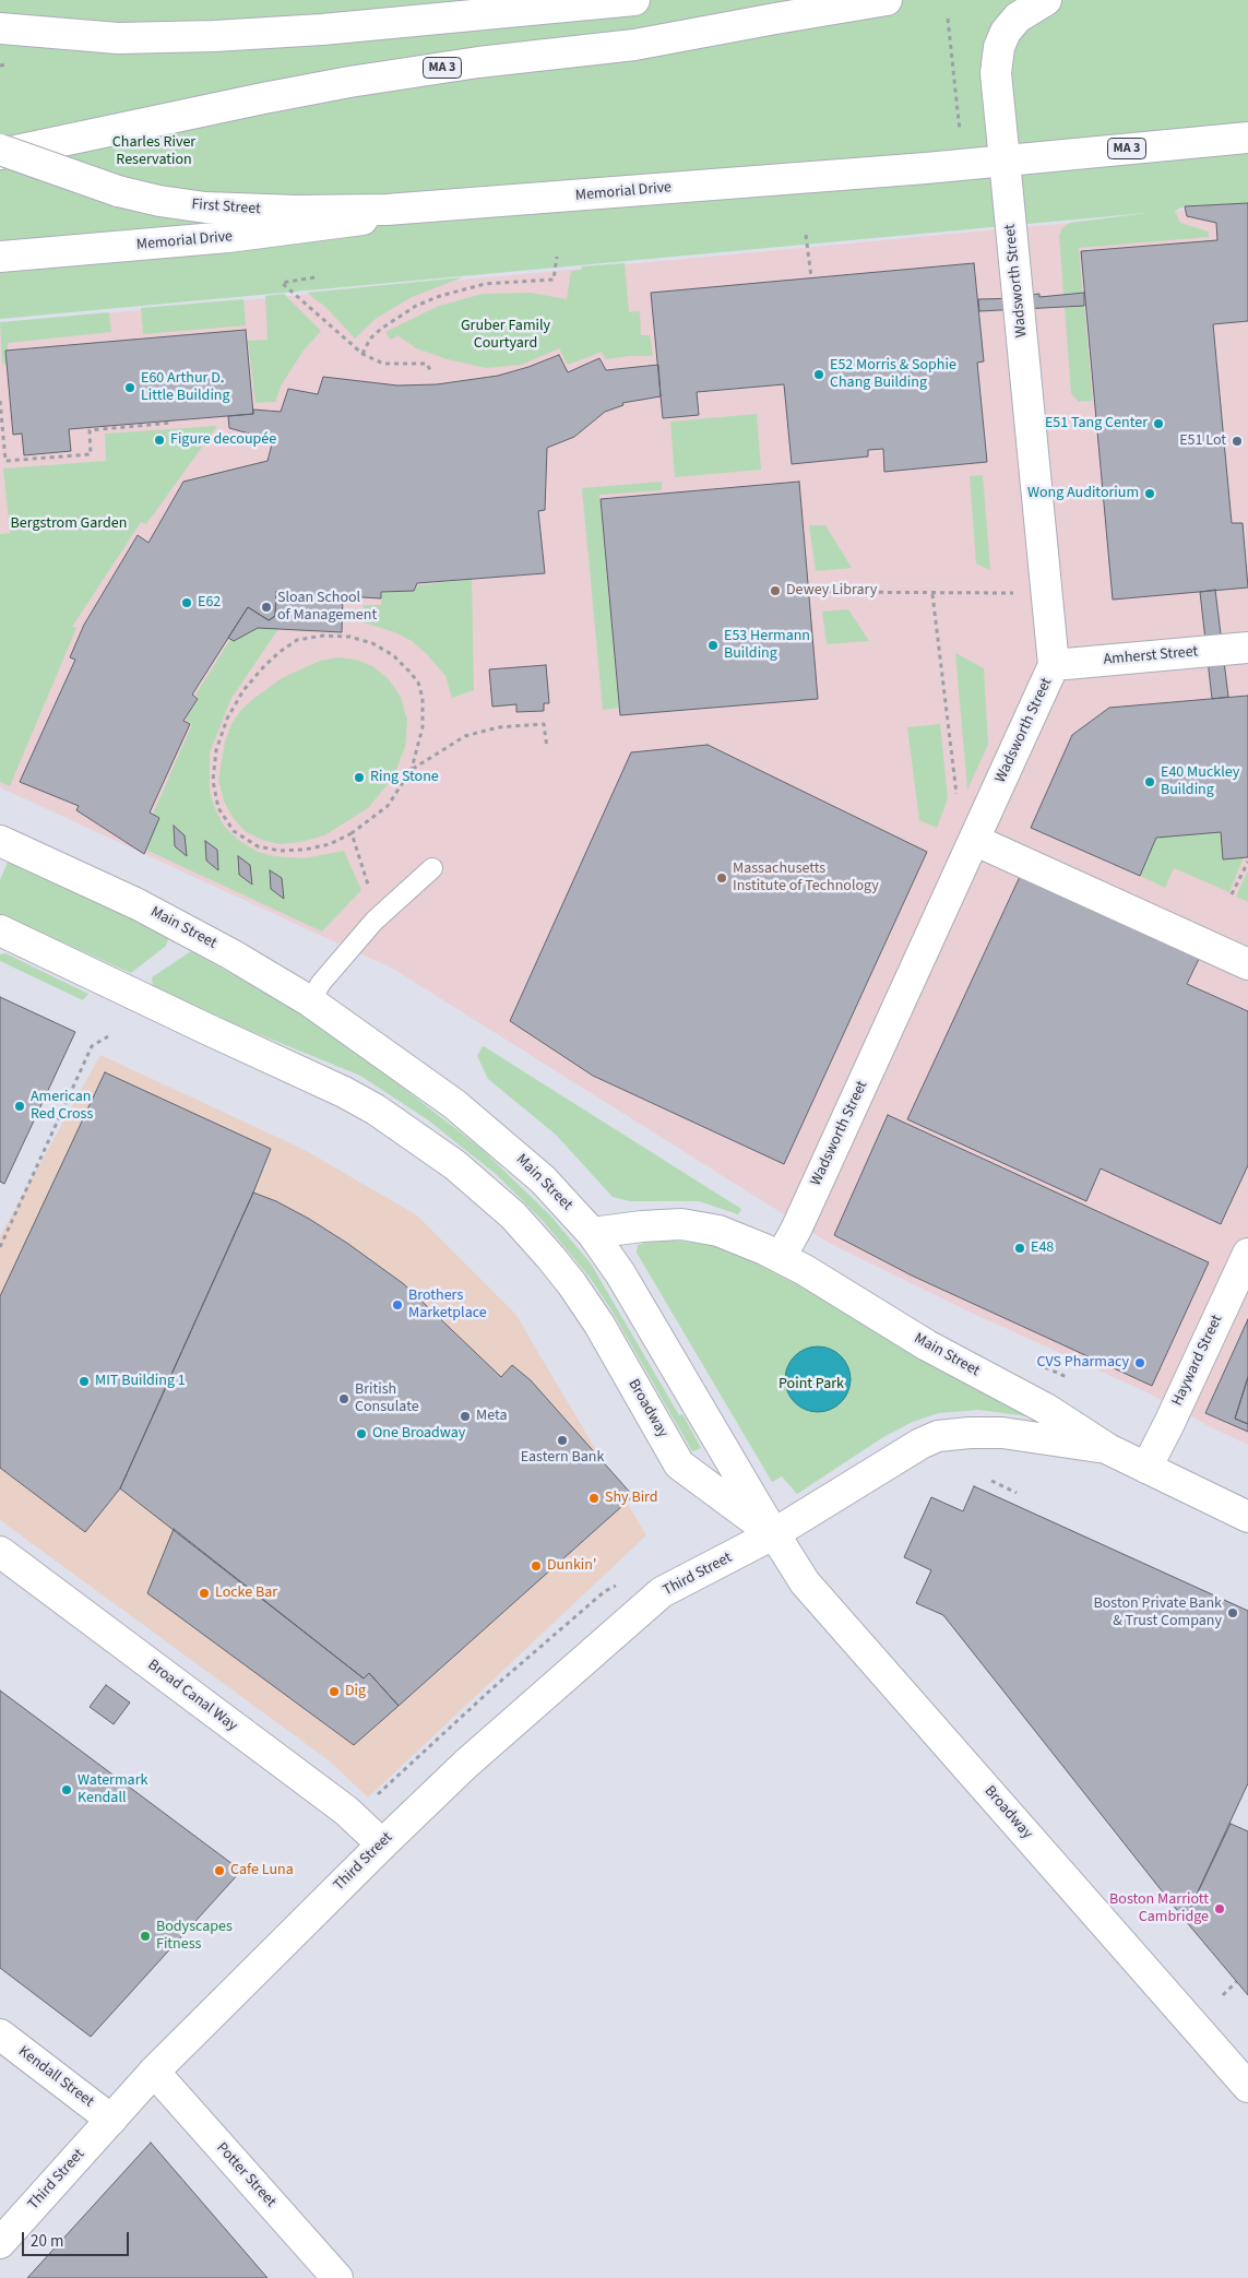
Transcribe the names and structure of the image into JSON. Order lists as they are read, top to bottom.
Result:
{
  "streets": {
    "main road": [
      "MA 3",
      "Memorial Drive",
      "First Street",
      "Wadsworth Street",
      "Amherst Street",
      "Main Street",
      "Hayward Street",
      "Broadway",
      "Third Street",
      "Broad Canal Way",
      "Kendall Street",
      "Potter Street"
    ]
  },
  "crossings": [
    ["MA 3", "First Street"],
    ["Memorial Drive", "First Street"],
    ["Memorial Drive", "Wadsworth Street"],
    ["Wadsworth Street", "Amherst Street"],
    ["Wadsworth Street", "Main Street"],
    ["Main Street", "Hayward Street"],
    ["Main Street", "Broadway"],
    ["Main Street", "Third Street"],
    ["Broadway", "Third Street"],
    ["Third Street", "Broad Canal Way"],
    ["Third Street", "Kendall Street"],
    ["Third Street", "Potter Street"]
  ],
  "parks": [
    "Charles River Reservation",
    "Gruber Family Courtyard",
    "Bergstrom Garden",
    "Point Park"
  ],
  "places": [
    "E52 Morris & Sophie Chang Building",
    "E60 Arthur D. Little Building",
    "E51 Tang Center",
    "Figure decoupée",
    "E51 Lot",
    "Wong Auditorium",
    "Dewey Library",
    "E62",
    "Sloan School of Management",
    "E53 Hermann Building",
    "Ring Stone",
    "E40 Muckley Building",
    "Massachusetts Institute of Technology",
    "American Red Cross",
    "E48",
    "Brothers Marketplace",
    "CVS Pharmacy",
    "MIT Building 1",
    "British Consulate",
    "Meta",
    "One Broadway",
    "Eastern Bank",
    "Shy Bird",
    "Dunkin'",
    "Locke Bar",
    "Boston Private Bank & Trust Company",
    "Dig",
    "Watermark Kendall",
    "Cafe Luna",
    "Boston Marriott Cambridge",
    "Bodyscapes Fitness"
  ],
  "scale_bar": "20 m"
}
